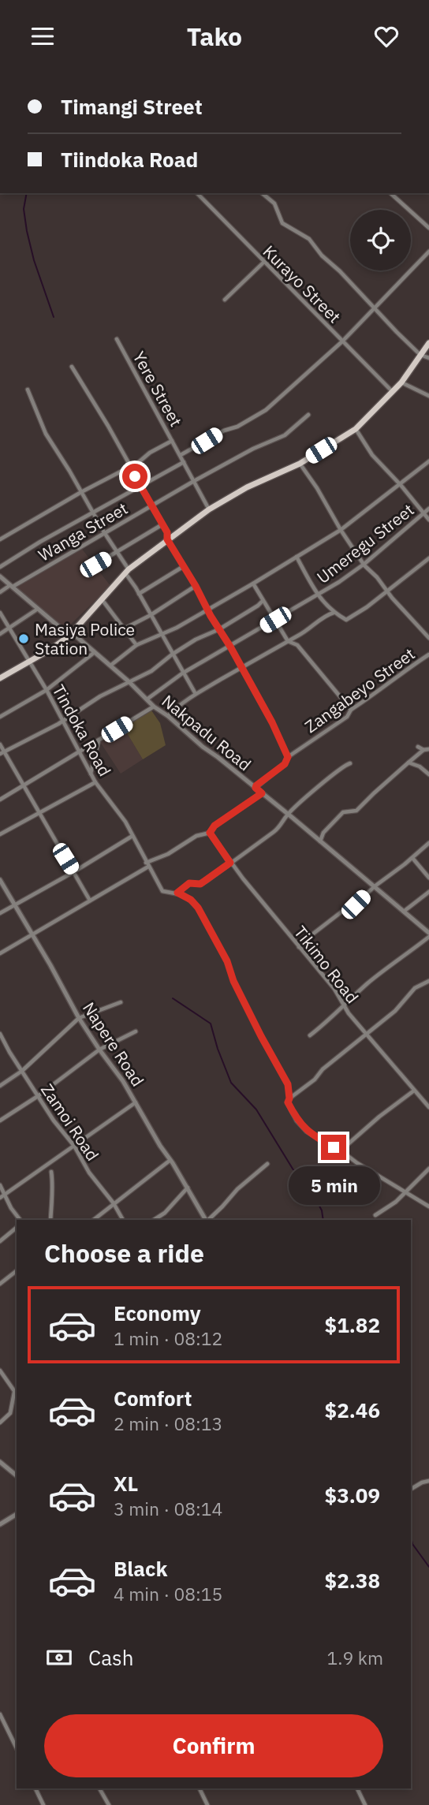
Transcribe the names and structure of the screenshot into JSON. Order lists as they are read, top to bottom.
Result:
{
  "streets": {
    "street": [
      "Kurayo Street",
      "Yere Street",
      "Wanga Street",
      "Umeregu Street",
      "Zangabeyo Street",
      "Tindoka Road",
      "Nakpadu Road",
      "Tikimo Road",
      "Napere Road",
      "Zamoi Road"
    ]
  },
  "crossings": [
    ["Yere Street", "Wanga Street"],
    ["Wanga Street", "Nakpadu Road"],
    ["Umeregu Street", "Nakpadu Road"],
    ["Zangabeyo Street", "Nakpadu Road"]
  ],
  "places": ["Masiya Police Station"],
  "page": {
    "header": "Tako",
    "banner": ["Timangi Street", "Tiindoka Road"],
    "bubble": "5 min",
    "heading": "Choose a ride",
    "list": [
      {
        "name": "Economy",
        "note": "1 min · 08:12",
        "value": "$1.82"
      },
      {
        "name": "Comfort",
        "note": "2 min · 08:13",
        "value": "$2.46"
      },
      {
        "name": "XL",
        "note": "3 min · 08:14",
        "value": "$3.09"
      },
      {
        "name": "Black",
        "note": "4 min · 08:15",
        "value": "$2.38"
      }
    ],
    "pay": ["Cash", "1.9 km"],
    "buttons": "Confirm"
  }
}
